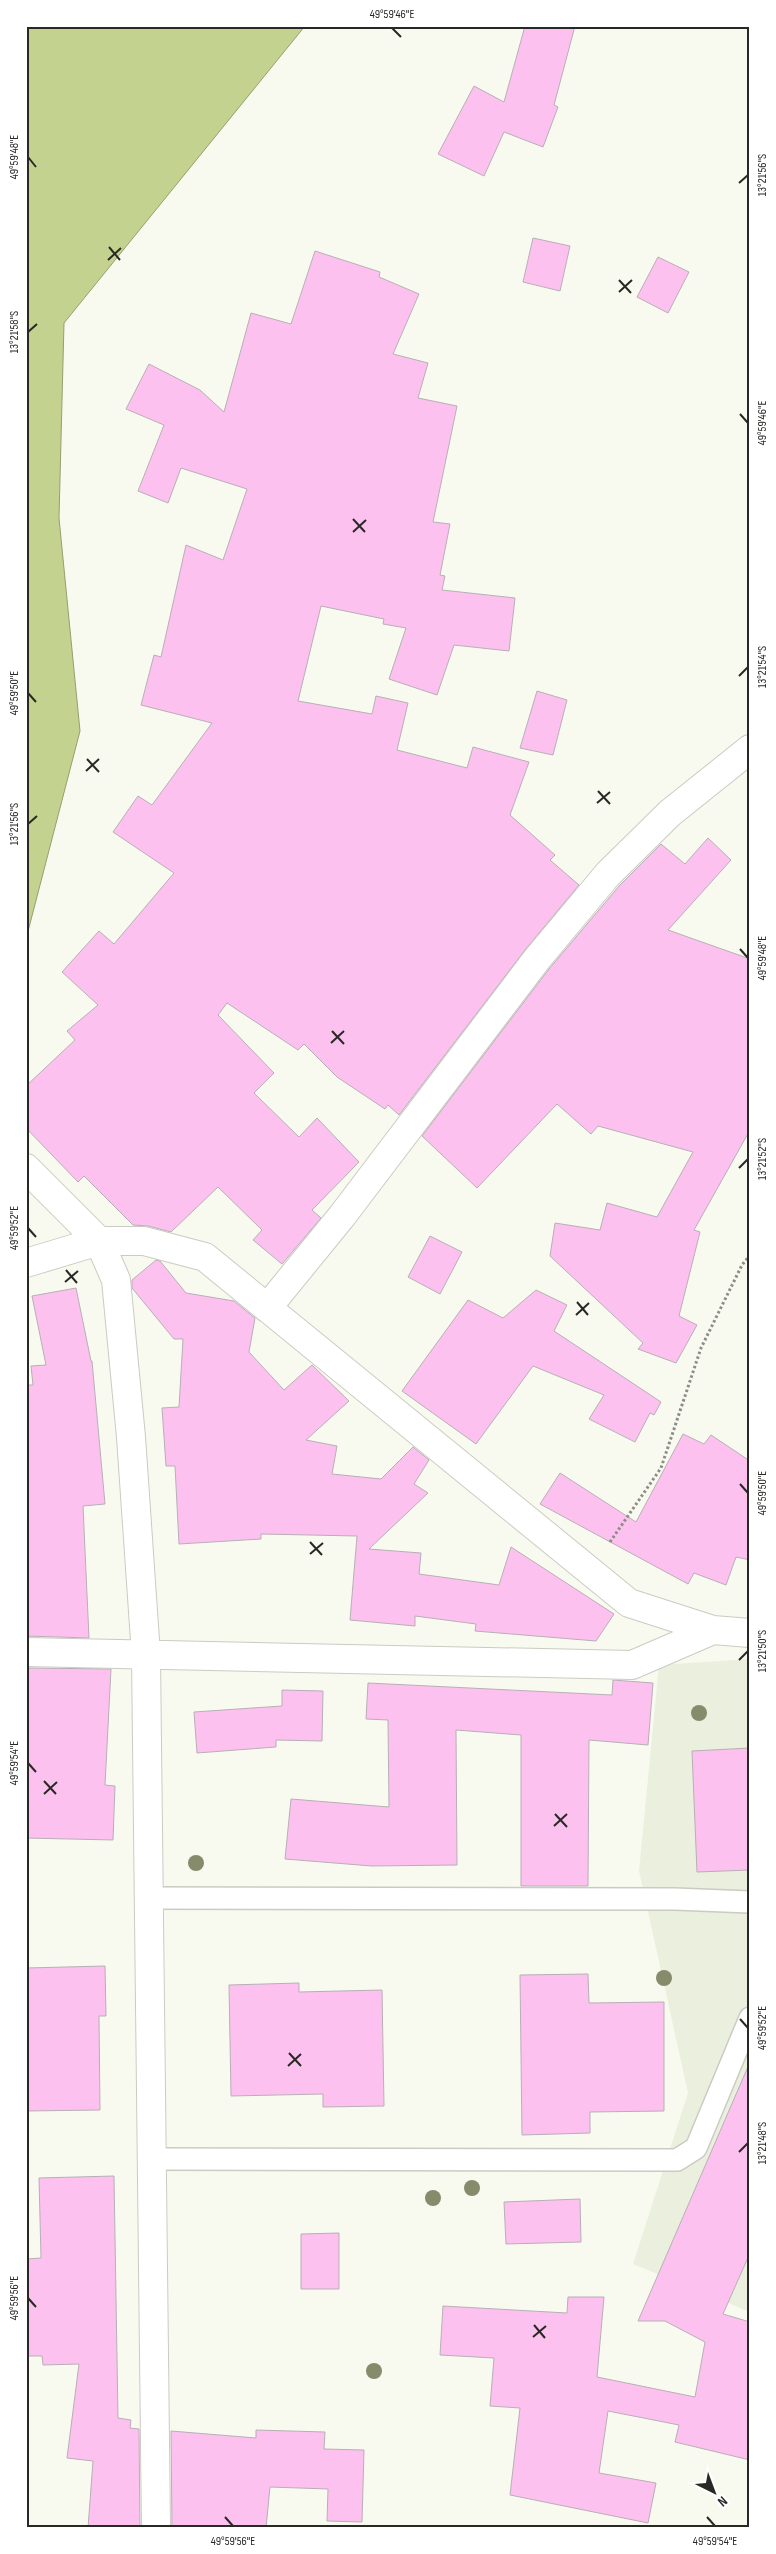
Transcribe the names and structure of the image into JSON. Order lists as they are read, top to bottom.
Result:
{
  "north": "bottom right",
  "coordinates": [
    "49°59'46\"E",
    "49°59'48\"E",
    "13°21'56\"S",
    "13°21'58\"S",
    "13°21'54\"S",
    "49°59'50\"E",
    "13°21'52\"S",
    "49°59'52\"E",
    "13°21'50\"S",
    "49°59'54\"E",
    "13°21'48\"S",
    "49°59'56\"E"
  ]
}
